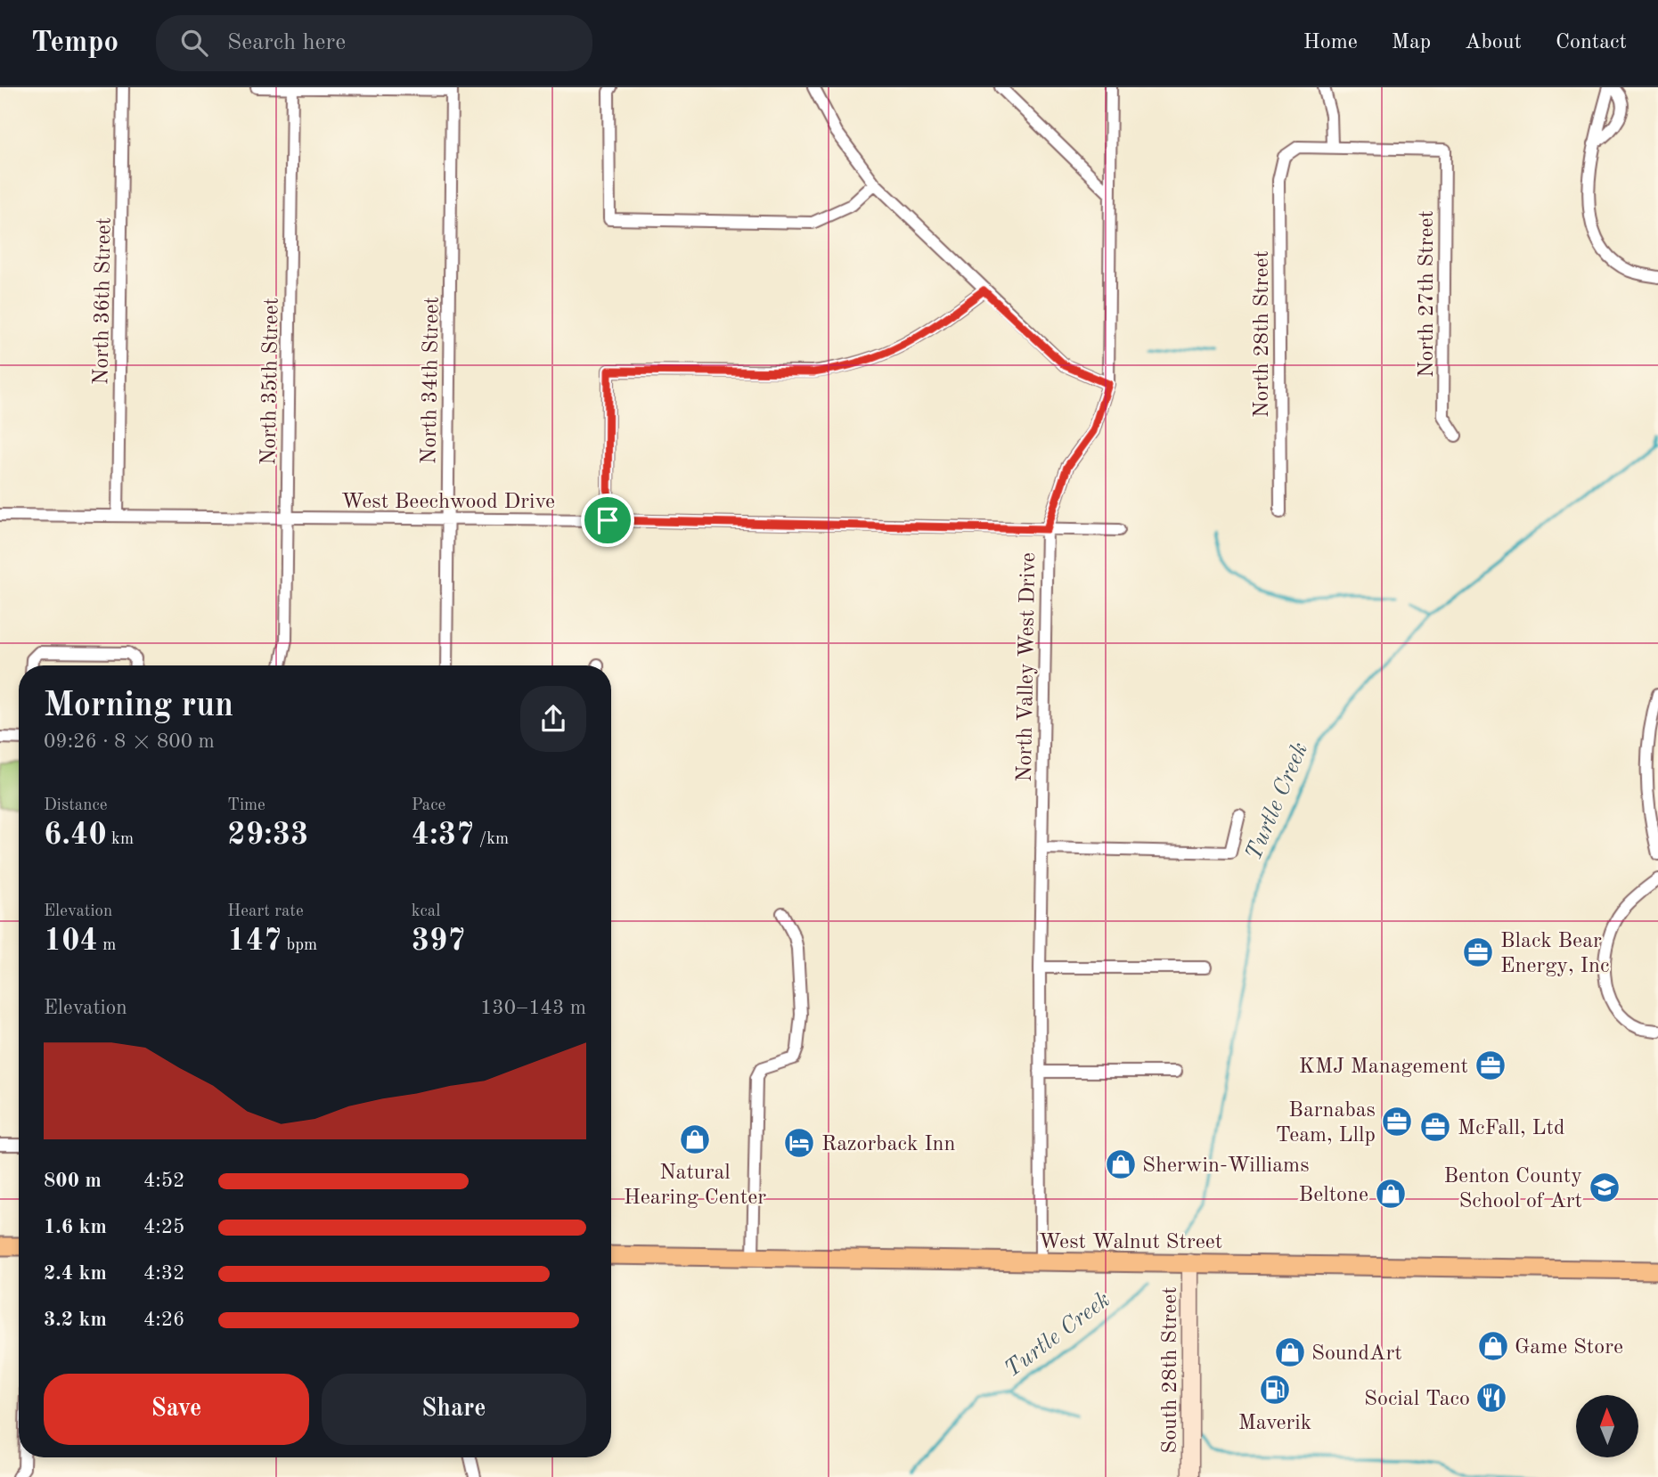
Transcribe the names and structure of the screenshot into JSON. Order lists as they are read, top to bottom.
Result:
{
  "streets": {
    "main road": ["West Walnut Street"],
    "street": [
      "North 27th Street",
      "North 36th Street",
      "North 28th Street",
      "North 34th Street",
      "North 35th Street",
      "West Beechwood Drive",
      "North Valley West Drive",
      "South 28th Street"
    ]
  },
  "crossings": [
    ["North 27th Street", "North 28th Street"],
    ["North 36th Street", "West Beechwood Drive"],
    ["North 34th Street", "West Beechwood Drive"],
    ["North 35th Street", "West Beechwood Drive"],
    ["West Beechwood Drive", "North Valley West Drive"],
    ["North Valley West Drive", "West Walnut Street"],
    ["West Walnut Street", "South 28th Street"]
  ],
  "water": ["Turtle Creek"],
  "places": {
    "office": [
      "Black Bear Energy, Inc",
      "KMJ Management",
      "Barnabas Team, Lllp",
      "McFall, Ltd"
    ],
    "shop": [
      "Natural Hearing Center",
      "Sherwin-Williams",
      "Beltone",
      "Game Store",
      "SoundArt"
    ],
    "hotel": ["Razorback Inn"],
    "school or university": ["Benton County School of Art"],
    "fuel station": ["Maverik"],
    "restaurant": ["Social Taco"]
  },
  "north": "top",
  "page": {
    "header": "Tempo",
    "search": "Search here",
    "nav": [
      "Home",
      "Map",
      "About",
      "Contact"
    ],
    "heading": ["Morning run", "09:26 · 8 × 800 m"],
    "stats": [
      ["Distance", "6.40 km"],
      ["Time", "29:33"],
      ["Pace", "4:37 /km"],
      ["Elevation", "104 m"],
      ["Heart rate", "147 bpm"],
      ["kcal", "397"]
    ],
    "chart": ["Elevation", "130–143 m"],
    "list": [
      {
        "name": "800 m",
        "note": "4:52"
      },
      {
        "name": "1.6 km",
        "note": "4:25"
      },
      {
        "name": "2.4 km",
        "note": "4:32"
      },
      {
        "name": "3.2 km",
        "note": "4:26"
      }
    ],
    "buttons": ["Save", "Share"]
  }
}
